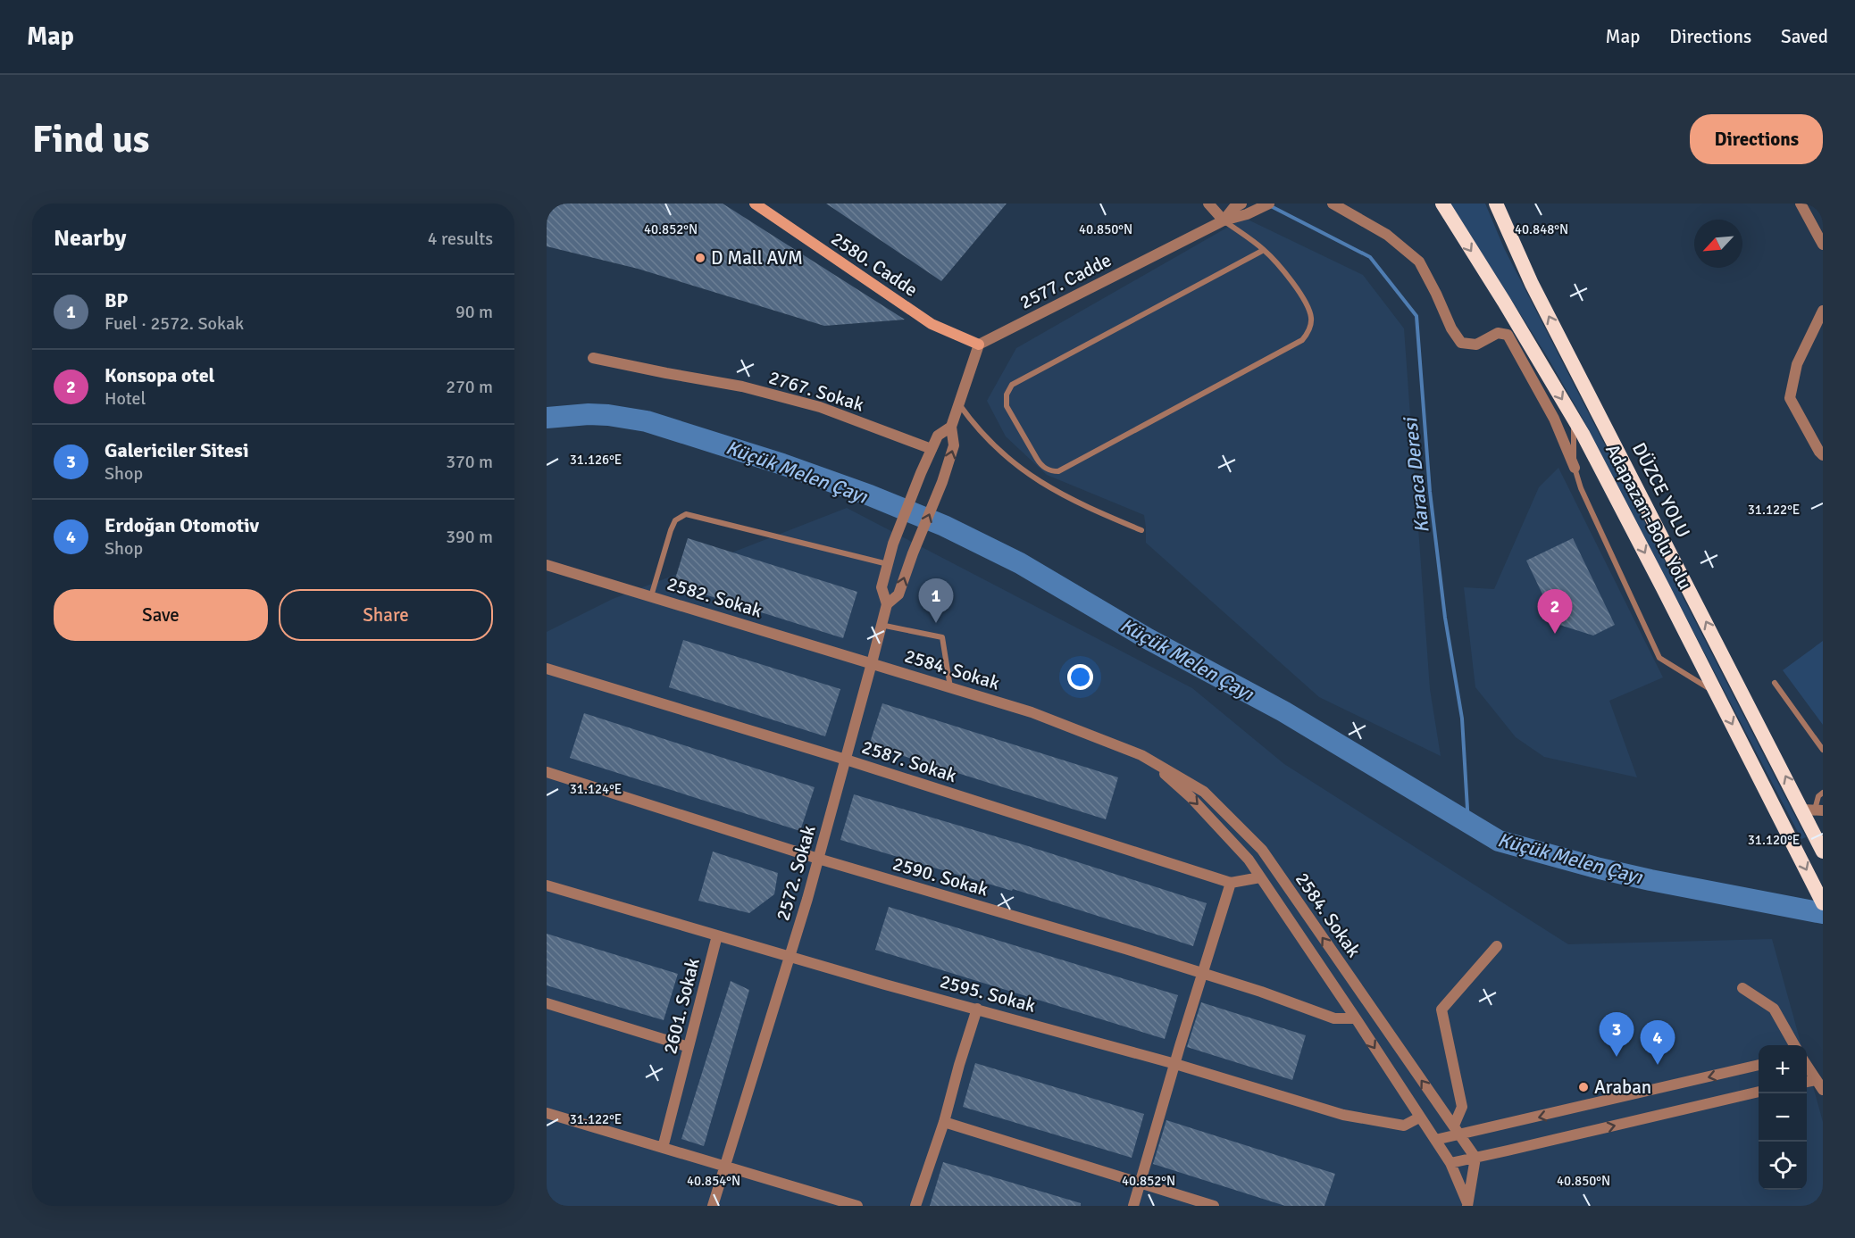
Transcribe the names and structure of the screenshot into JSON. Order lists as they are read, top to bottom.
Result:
{
  "streets": {
    "highway": ["DÜZCE YOLU", "Adapazarı-Bolu Yolu"],
    "main road": ["2580. Cadde"],
    "street": [
      "2577. Cadde",
      "2767. Sokak",
      "2582. Sokak",
      "2584. Sokak",
      "2587. Sokak",
      "2572. Sokak",
      "2590. Sokak",
      "2595. Sokak",
      "2601. Sokak"
    ]
  },
  "crossings": [
    ["2580. Cadde", "2577. Cadde"],
    ["2582. Sokak", "2584. Sokak"],
    ["2582. Sokak", "2572. Sokak"],
    ["2584. Sokak", "2587. Sokak"],
    ["2584. Sokak", "2572. Sokak"],
    ["2584. Sokak", "2590. Sokak"],
    ["2584. Sokak", "2595. Sokak"],
    ["2587. Sokak", "2572. Sokak"],
    ["2572. Sokak", "2590. Sokak"],
    ["2572. Sokak", "2595. Sokak"],
    ["2595. Sokak", "2601. Sokak"]
  ],
  "one_way": ["DÜZCE YOLU", "Adapazarı-Bolu Yolu"],
  "water": ["Küçük Melen Çayı", "Karaca Deresi"],
  "places": ["D Mall AVM", "Araban"],
  "north": "bottom left",
  "page": {
    "header": "Map",
    "nav": ["Map", "Directions", "Saved"],
    "buttons": [
      "Directions",
      ["Save", "Share"]
    ],
    "title": "Find us",
    "heading": ["Nearby", "4 results"],
    "list": [
      {
        "mark": "1",
        "name": "BP",
        "note": "Fuel · 2572. Sokak",
        "value": "90 m"
      },
      {
        "mark": "2",
        "name": "Konsopa otel",
        "note": "Hotel",
        "value": "270 m"
      },
      {
        "mark": "3",
        "name": "Galericiler Sitesi",
        "note": "Shop",
        "value": "370 m"
      },
      {
        "mark": "4",
        "name": "Erdoğan Otomotiv",
        "note": "Shop",
        "value": "390 m"
      }
    ],
    "pins": [
      "1",
      "2",
      "3",
      "4"
    ],
    "map_buttons": ["+", "−"]
  },
  "coordinates": [
    "40.852°N",
    "40.850°N",
    "40.848°N",
    "31.126°E",
    "31.122°E",
    "31.124°E",
    "31.120°E",
    "40.854°N"
  ]
}
